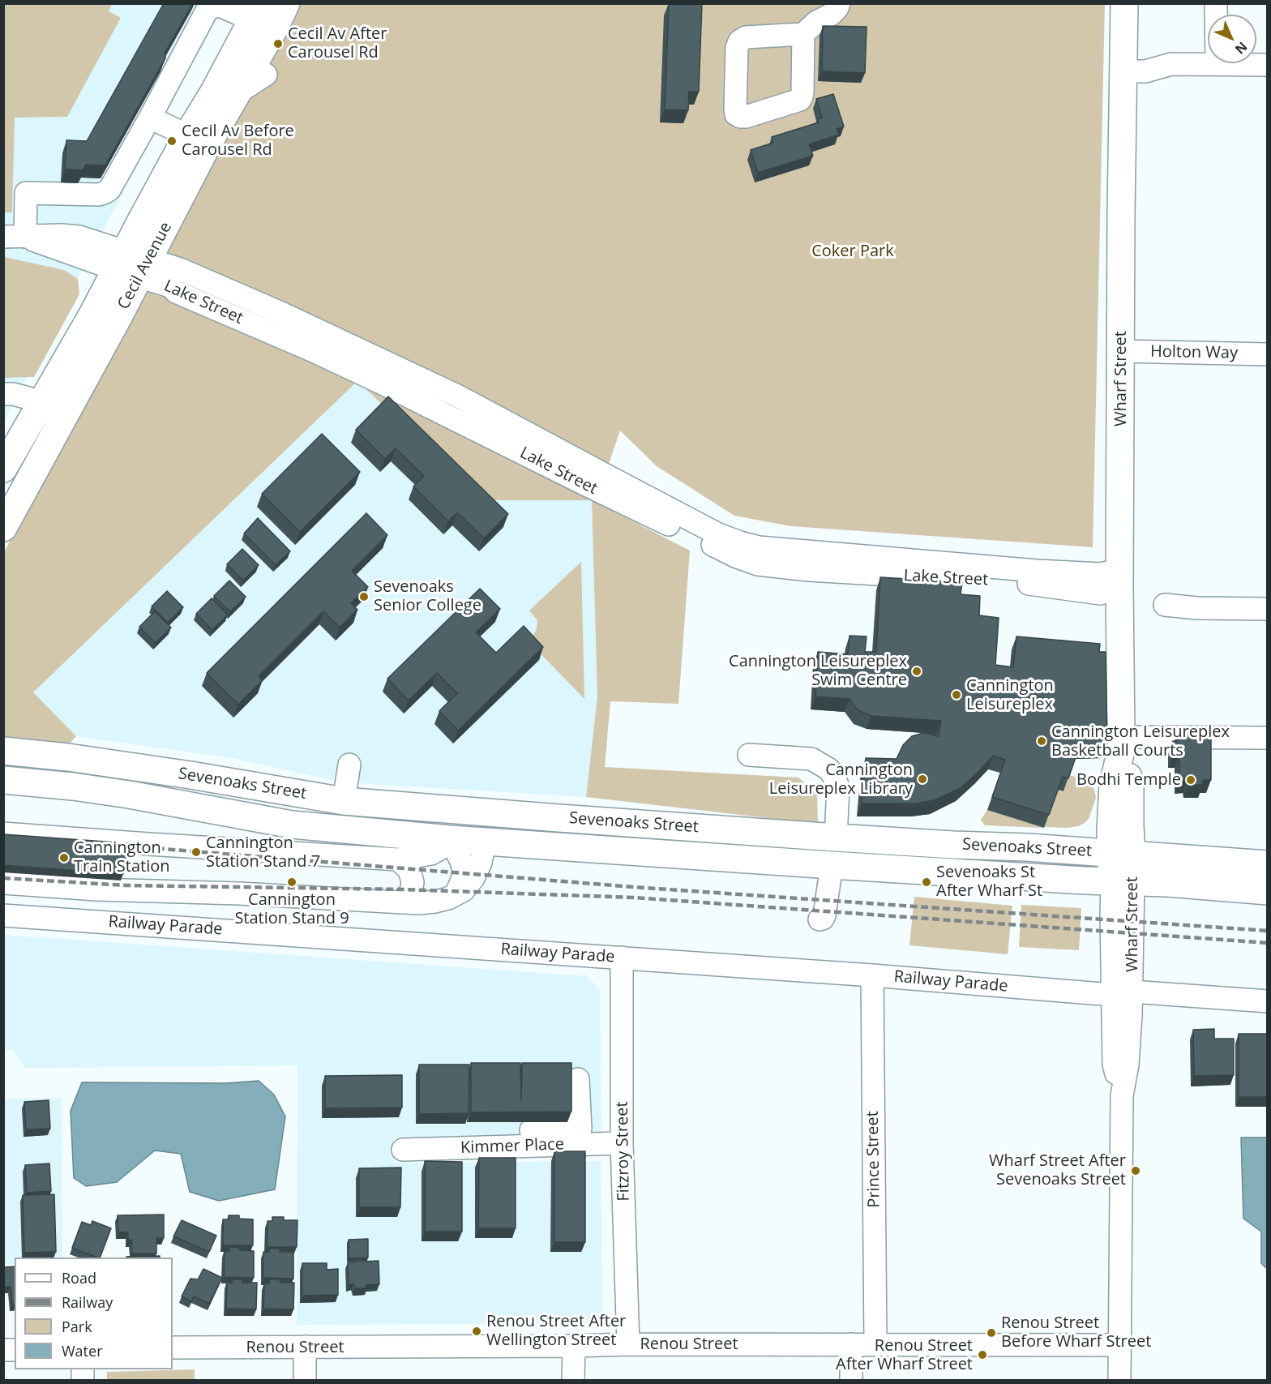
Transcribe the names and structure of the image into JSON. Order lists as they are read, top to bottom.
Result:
{
  "streets": {
    "main road": ["Cecil Avenue", "Wharf Street", "Sevenoaks Street"],
    "street": [
      "Lake Street",
      "Holton Way",
      "Railway Parade",
      "Kimmer Place",
      "Fitzroy Street",
      "Prince Street",
      "Renou Street"
    ]
  },
  "crossings": [
    ["Cecil Avenue", "Lake Street"],
    ["Lake Street", "Wharf Street"],
    ["Holton Way", "Wharf Street"],
    ["Wharf Street", "Sevenoaks Street"],
    ["Wharf Street", "Railway Parade"],
    ["Wharf Street", "Renou Street"],
    ["Railway Parade", "Fitzroy Street"],
    ["Railway Parade", "Prince Street"],
    ["Kimmer Place", "Fitzroy Street"],
    ["Fitzroy Street", "Renou Street"],
    ["Prince Street", "Renou Street"]
  ],
  "parks": ["Coker Park"],
  "places": [
    "Cecil Av After Carousel Rd",
    "Cecil Av Before Carousel Rd",
    "Sevenoaks Senior College",
    "Cannington Leisureplex Swim Centre",
    "Cannington Leisureplex",
    "Cannington Leisureplex Basketball Courts",
    "Cannington Leisureplex Library",
    "Bodhi Temple",
    "Cannington Station Stand 7",
    "Cannington Train Station",
    "Cannington Station Stand 9",
    "Sevenoaks St After Wharf St",
    "Wharf Street After Sevenoaks Street",
    "Renou Street After Wellington Street",
    "Renou Street Before Wharf Street",
    "Renou Street After Wharf Street"
  ],
  "legend": [
    "Road",
    "Railway",
    "Park",
    "Water"
  ],
  "north": "bottom right"
}
